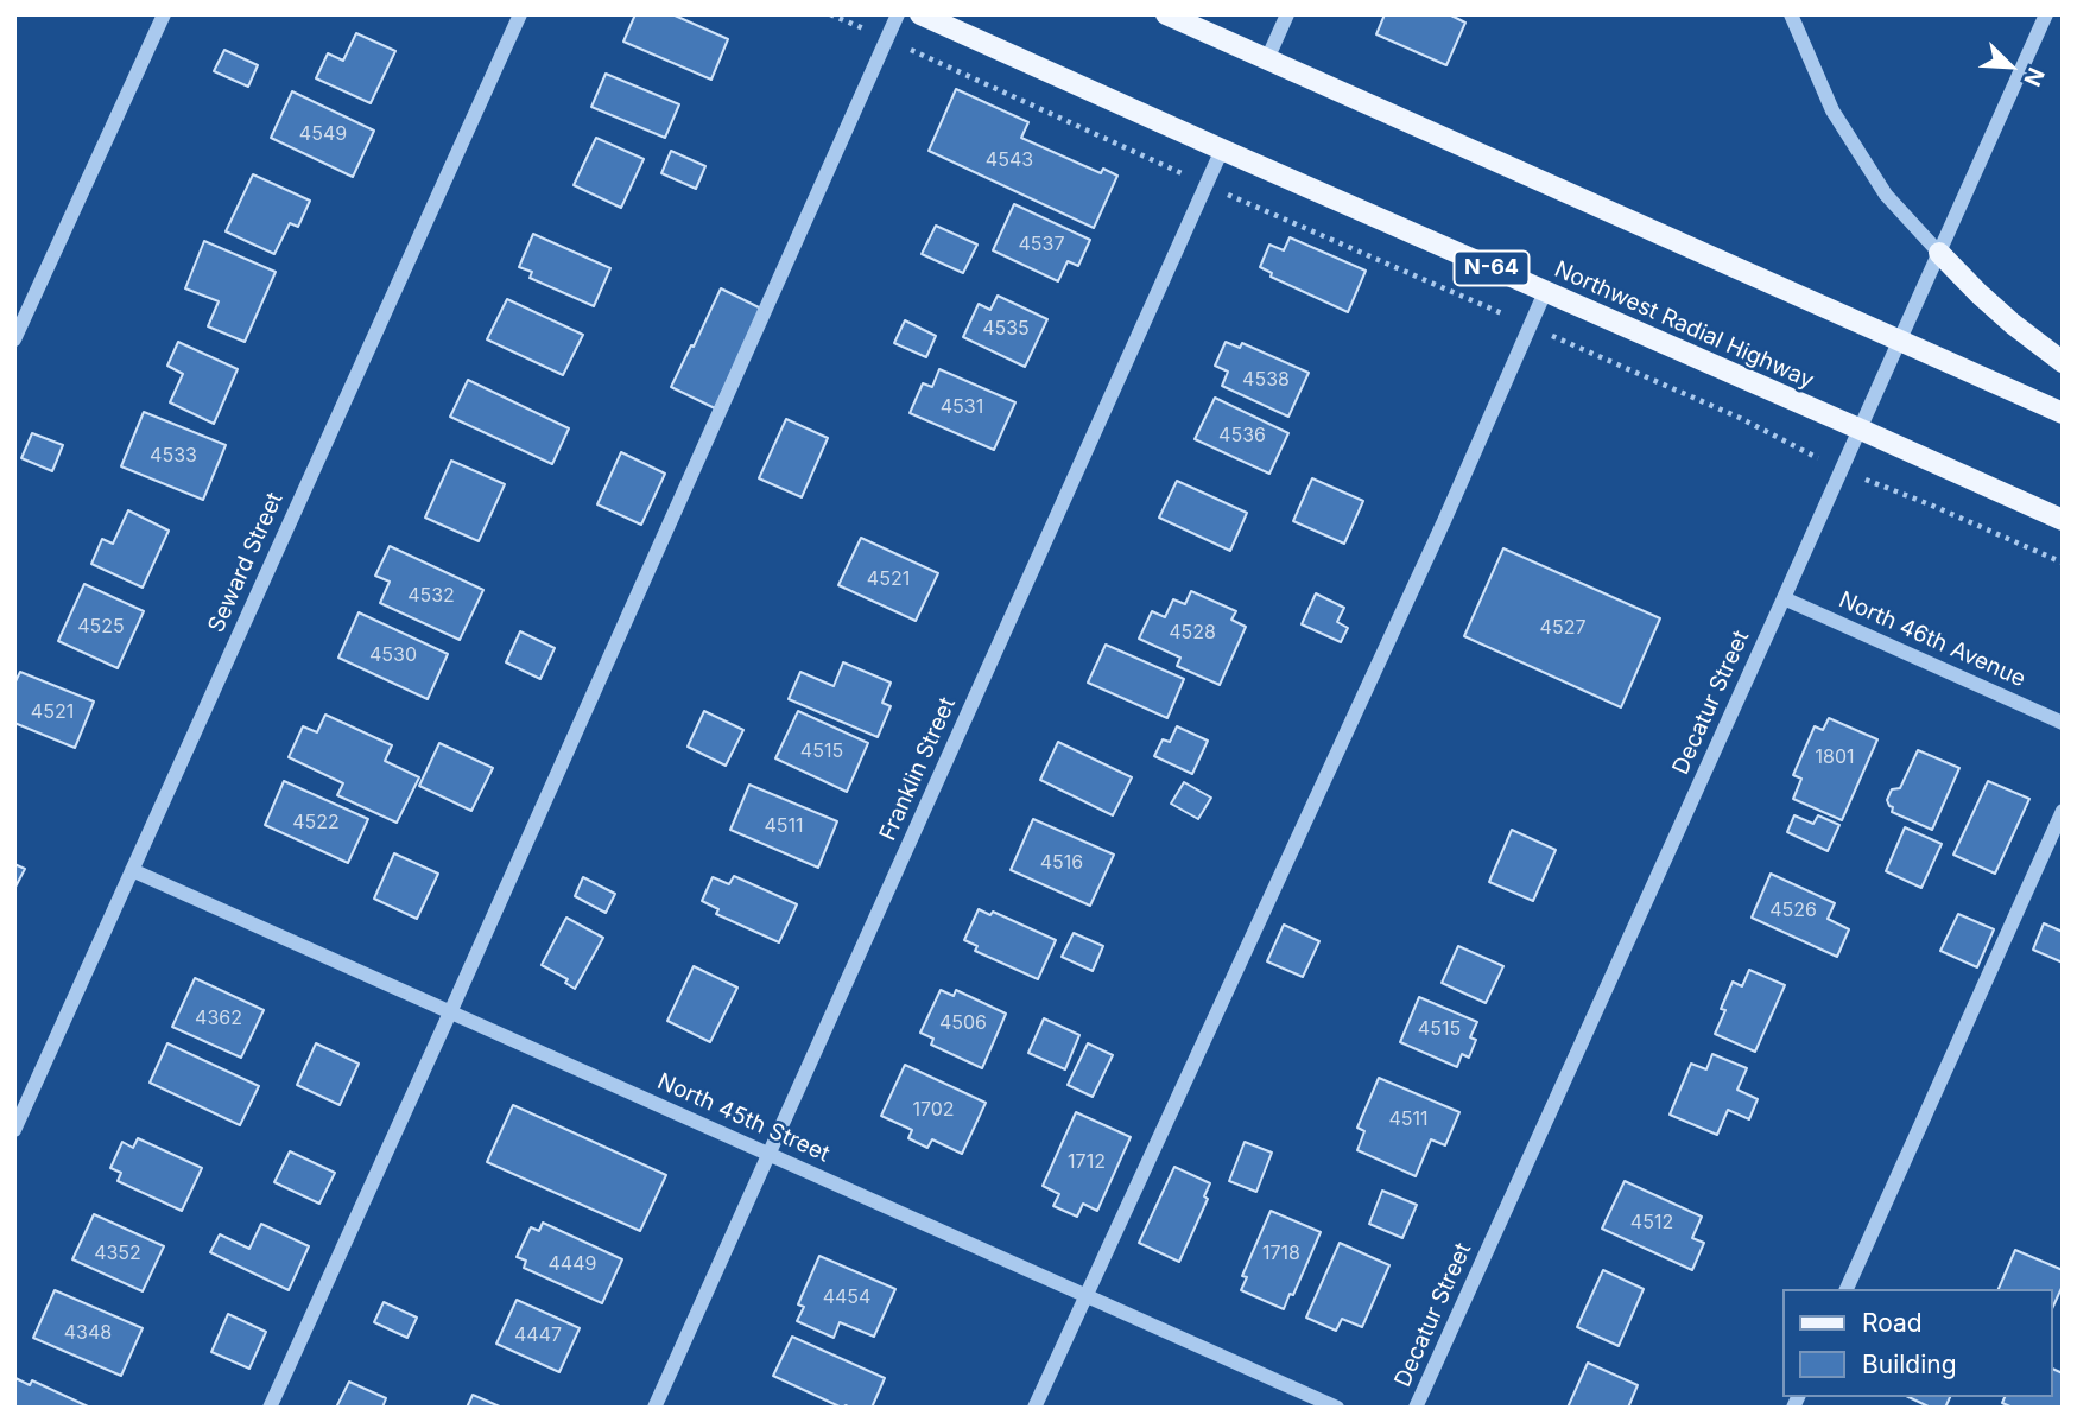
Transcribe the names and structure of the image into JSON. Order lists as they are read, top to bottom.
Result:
{
  "streets": {
    "main road": ["N-64", "Northwest Radial Highway"],
    "street": [
      "Seward Street",
      "North 46th Avenue",
      "Decatur Street",
      "Franklin Street",
      "North 45th Street"
    ]
  },
  "crossings": [
    ["Northwest Radial Highway", "Decatur Street"],
    ["Northwest Radial Highway", "Franklin Street"],
    ["Seward Street", "North 45th Street"],
    ["North 46th Avenue", "Decatur Street"],
    ["Franklin Street", "North 45th Street"]
  ],
  "house_numbers": [
    "4549",
    "4543",
    "4537",
    "4535",
    "4538",
    "4531",
    "4536",
    "4533",
    "4521",
    "4532",
    "4525",
    "4527",
    "4528",
    "4530",
    "4521",
    "4515",
    "1801",
    "4522",
    "4511",
    "4516",
    "4526",
    "4362",
    "4506",
    "4515",
    "1702",
    "4511",
    "1712",
    "4512",
    "4352",
    "1718",
    "4449",
    "4454",
    "4348",
    "4447"
  ],
  "legend": ["Road", "Building"],
  "north": "bottom right"
}
